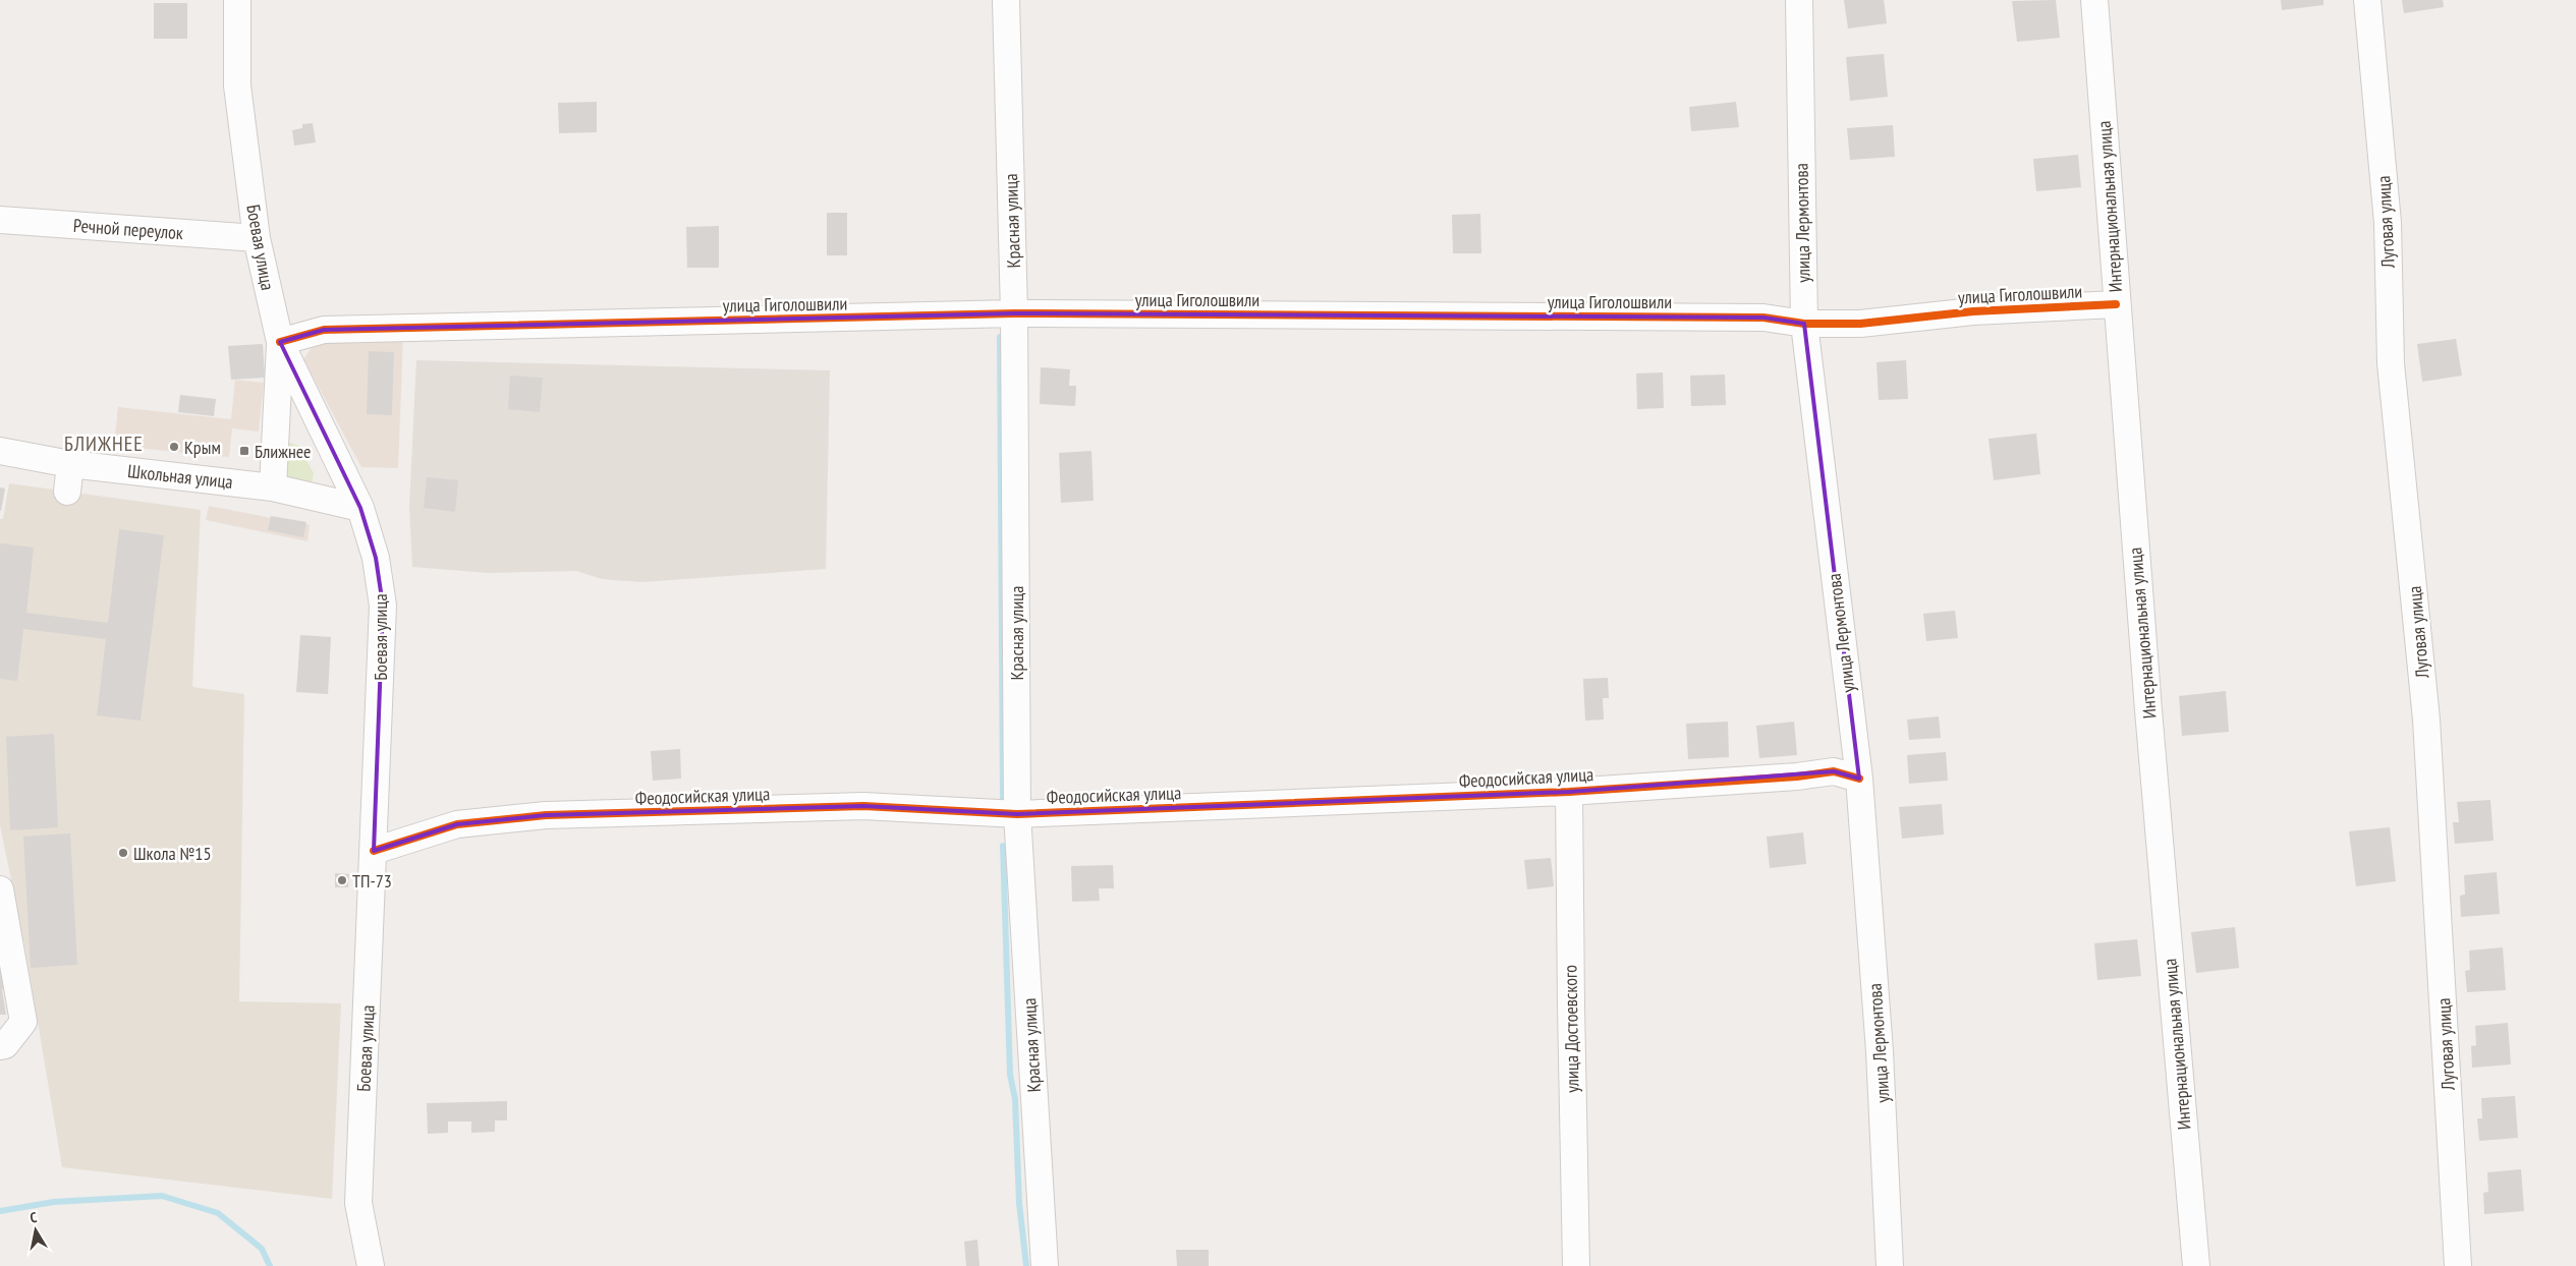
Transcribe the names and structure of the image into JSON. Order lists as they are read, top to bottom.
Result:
{
  "streets": {
    "street": [
      "Интернациональная улица",
      "Красная улица",
      "Луговая улица",
      "улица Лермонтова",
      "Речной переулок",
      "Боевая улица",
      "улица Гиголошвили",
      "Школьная улица",
      "Феодосийская улица",
      "улица Достоевского"
    ]
  },
  "crossings": [
    ["Интернациональная улица", "улица Гиголошвили"],
    ["Красная улица", "улица Гиголошвили"],
    ["Красная улица", "Феодосийская улица"],
    ["улица Лермонтова", "улица Гиголошвили"],
    ["улица Лермонтова", "Феодосийская улица"],
    ["Речной переулок", "Боевая улица"],
    ["Боевая улица", "улица Гиголошвили"],
    ["Боевая улица", "Школьная улица"],
    ["Боевая улица", "Феодосийская улица"],
    ["Феодосийская улица", "улица Достоевского"]
  ],
  "districts": ["БЛИЖНЕЕ"],
  "places": {
    "other": ["Крым", "Школа №15", "ТП-73"],
    "transit": ["Ближнее"]
  },
  "north": "top"
}
